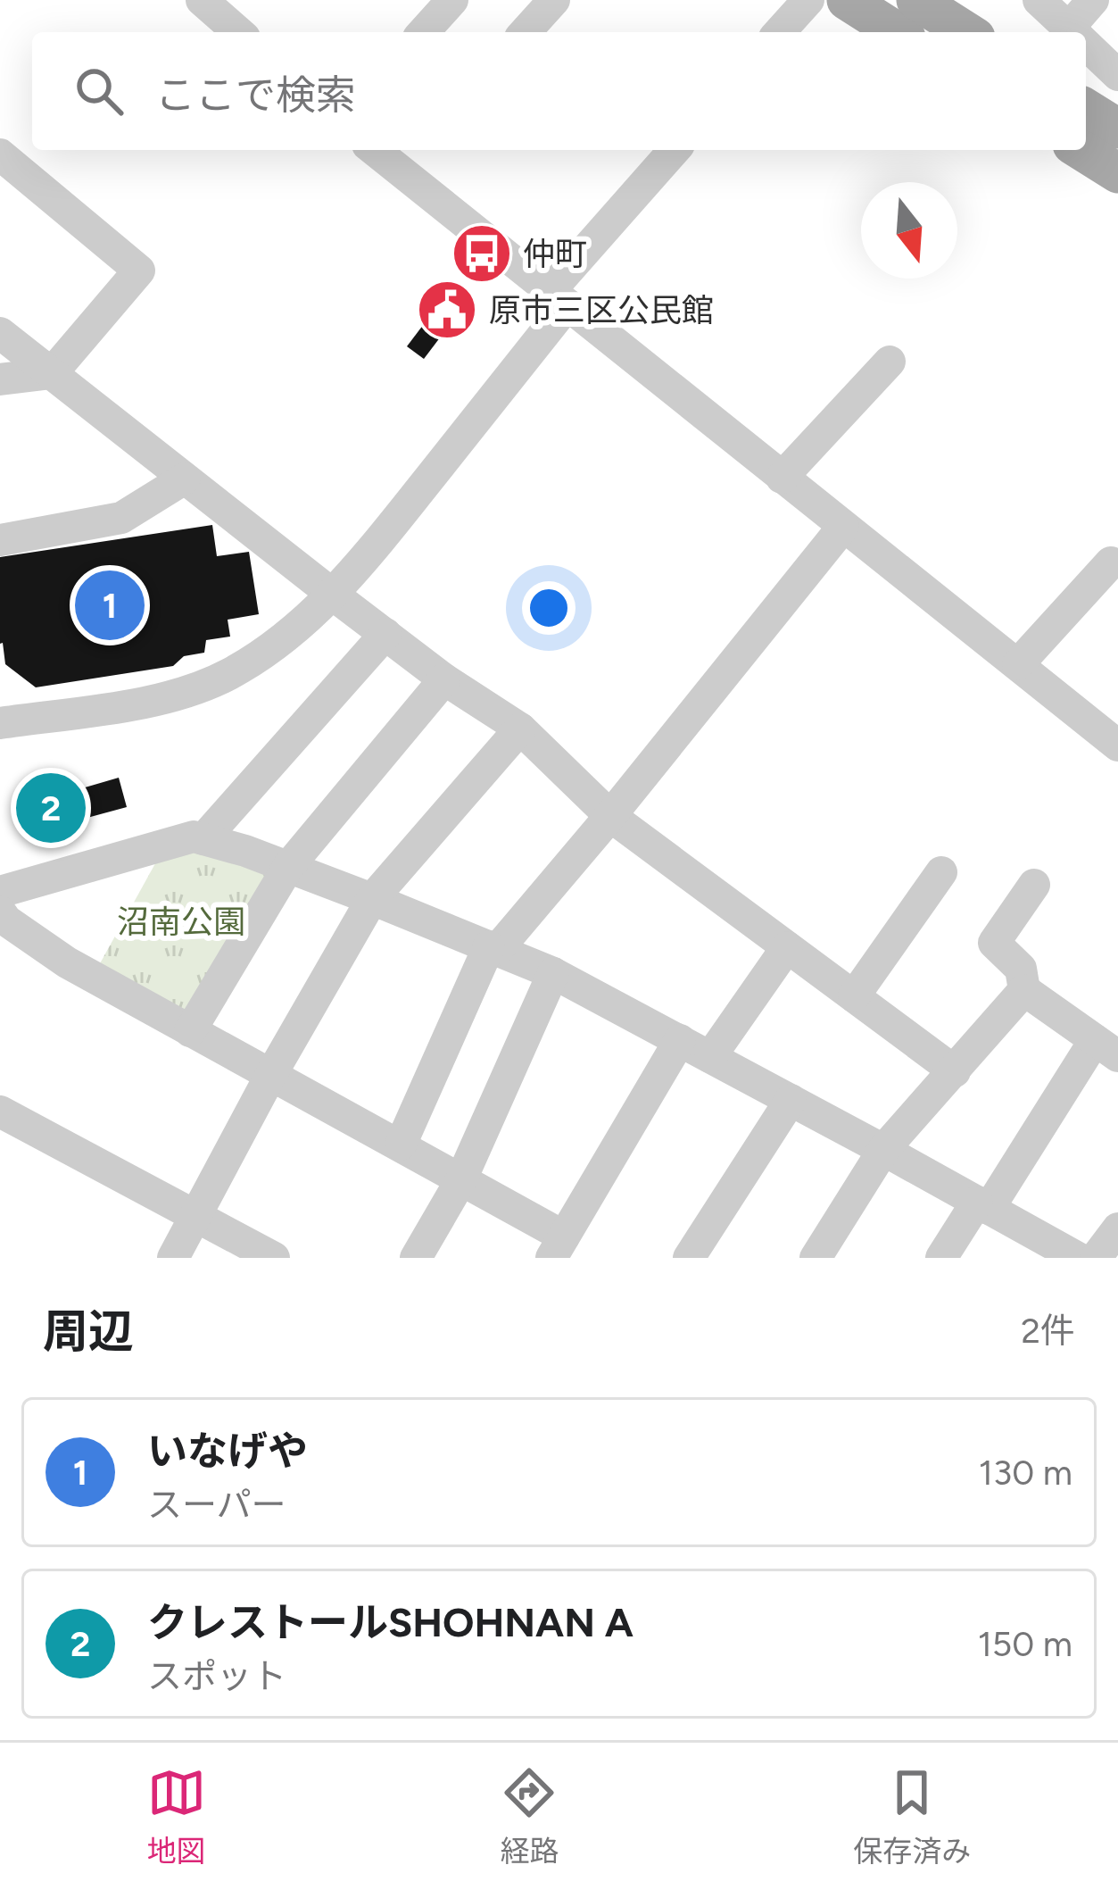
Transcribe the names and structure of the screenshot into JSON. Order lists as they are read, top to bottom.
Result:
{
  "parks": ["沼南公園"],
  "places": {
    "bus stop": ["仲町"],
    "public building": ["原市三区公民館"]
  },
  "north": "bottom",
  "page": {
    "search": "ここで検索",
    "pins": ["1", "2"],
    "heading": ["周辺", "2件"],
    "list": [
      {
        "mark": "1",
        "name": "いなげや",
        "note": "スーパー",
        "value": "130 m"
      },
      {
        "mark": "2",
        "name": "クレストールSHOHNAN A",
        "note": "スポット",
        "value": "150 m"
      }
    ],
    "nav": ["地図", "経路", "保存済み"]
  }
}
